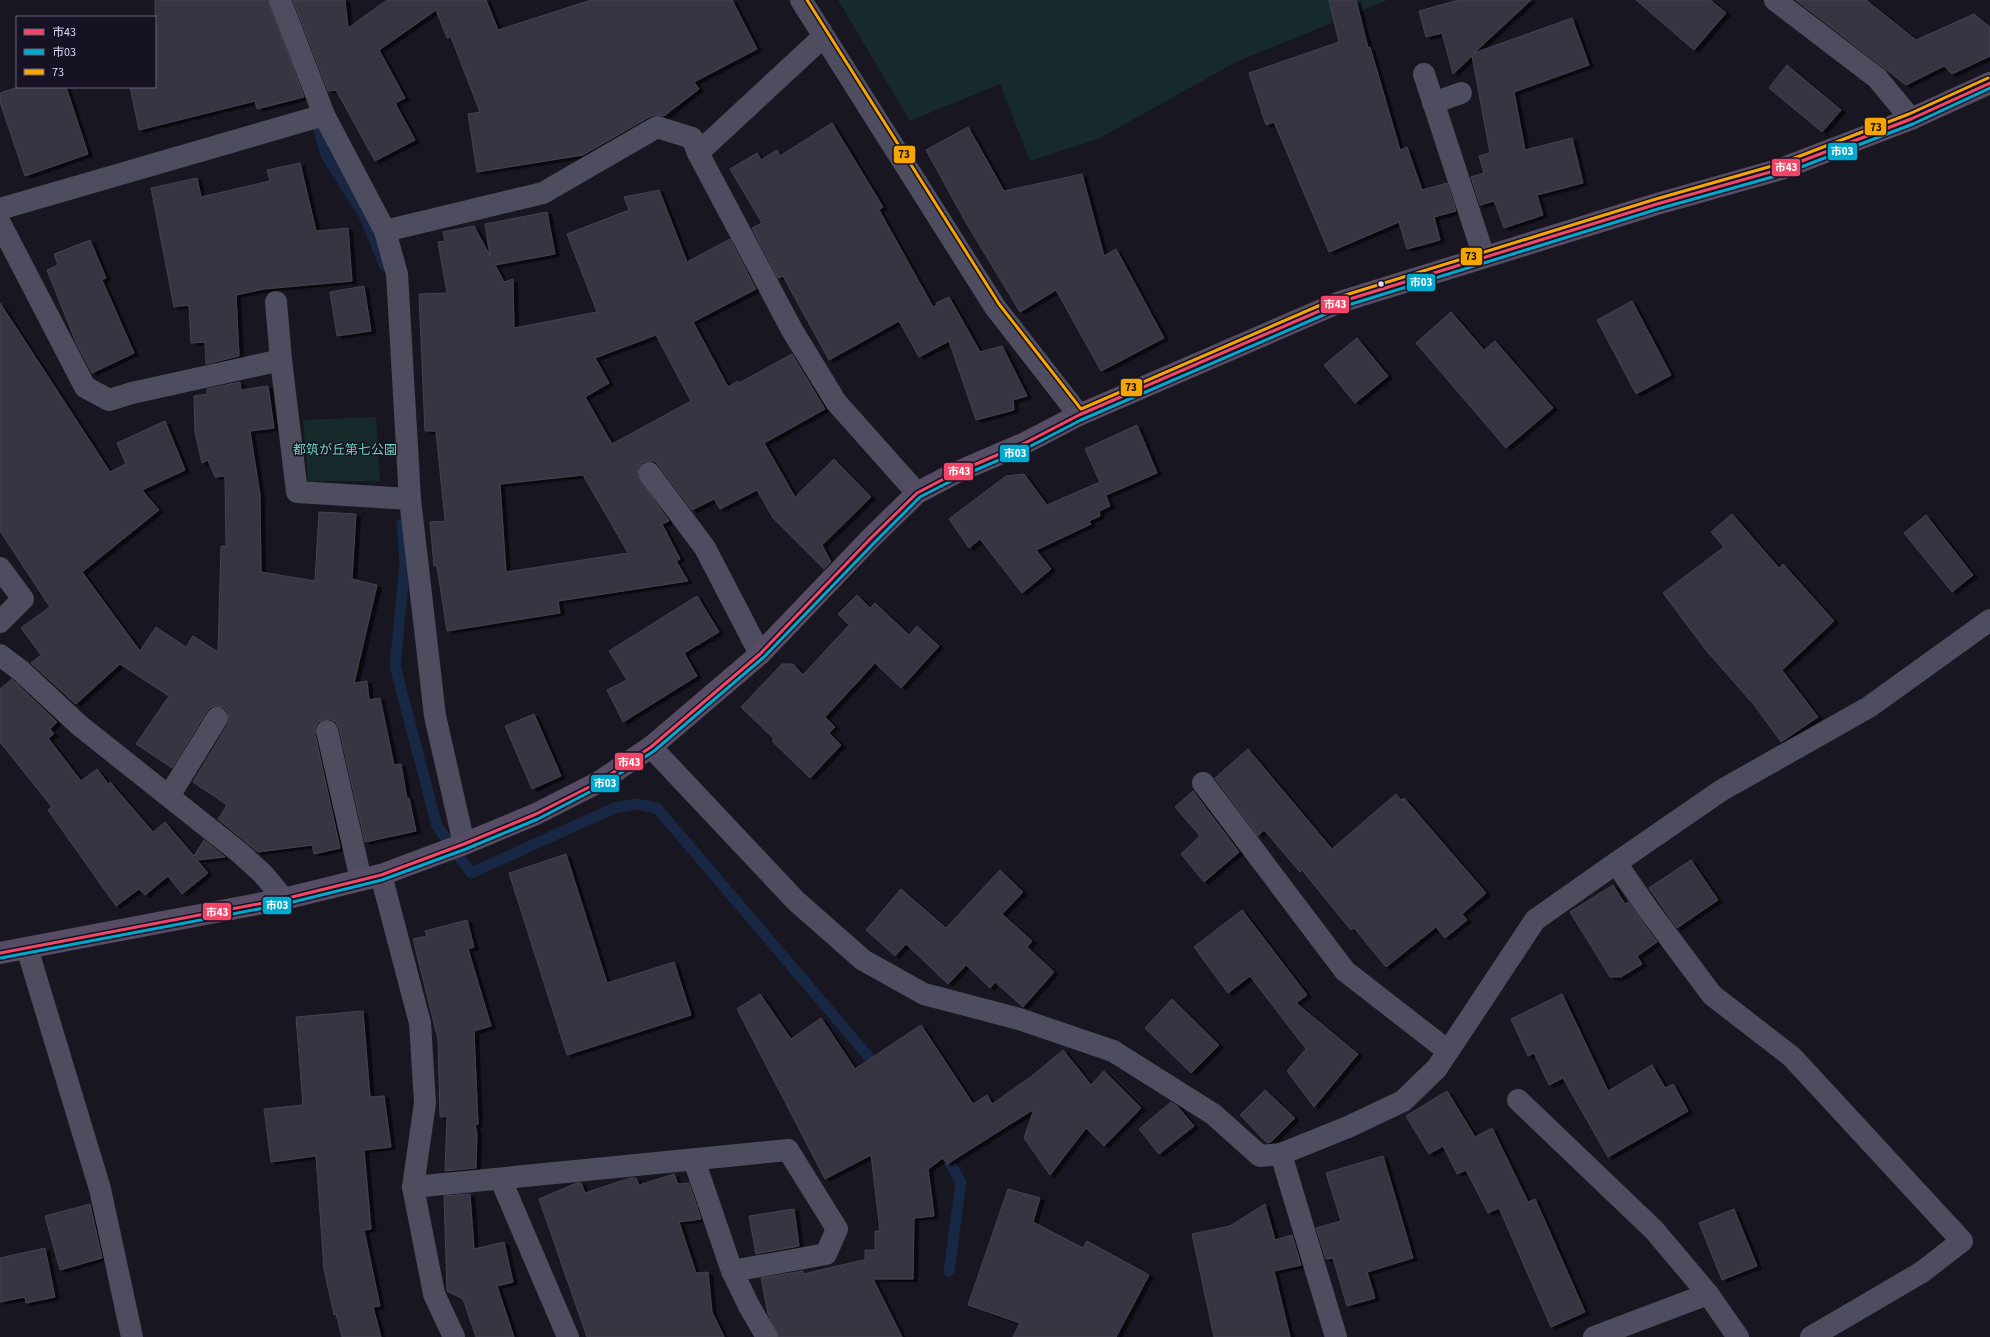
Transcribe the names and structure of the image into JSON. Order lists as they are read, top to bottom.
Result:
{
  "parks": ["都筑が丘第七公園"],
  "lines": ["transit line 73", "transit line 市43", "transit line 市03"],
  "legend": ["市43", "市03", "73"]
}
